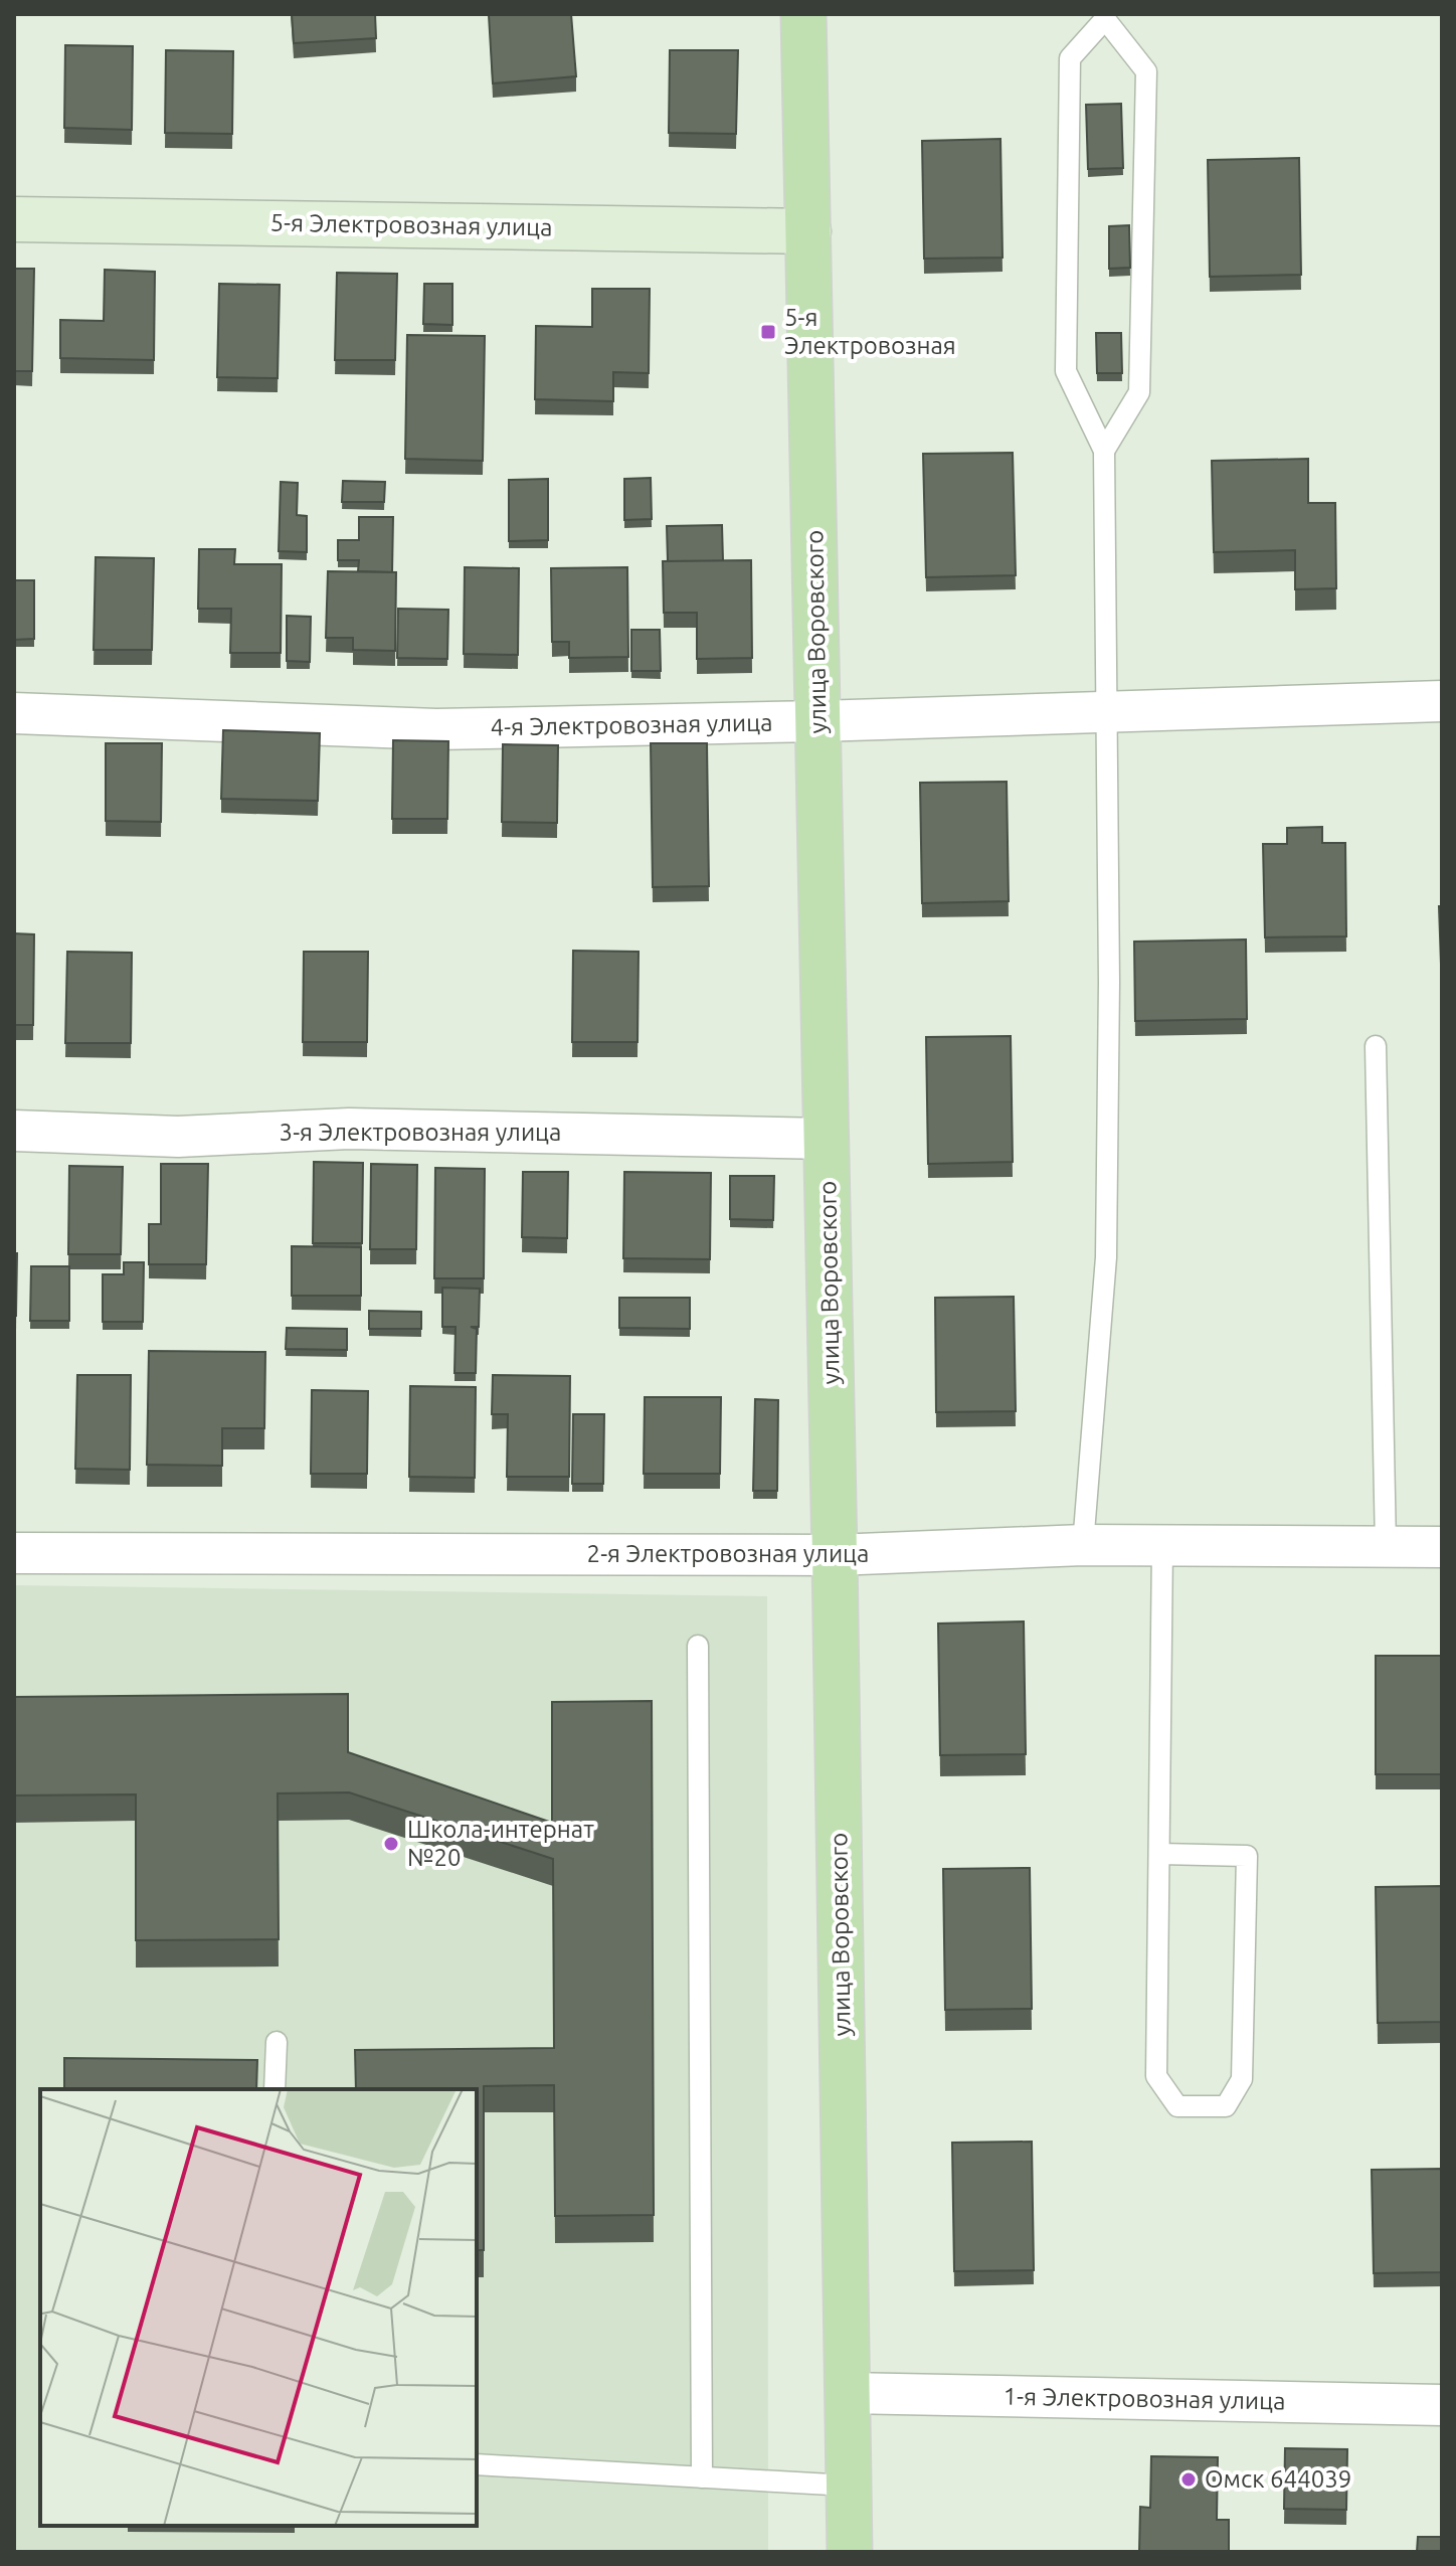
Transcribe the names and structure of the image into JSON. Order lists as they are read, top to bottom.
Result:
{
  "streets": {
    "main road": ["улица Воровского"],
    "street": [
      "5-я Электровозная улица",
      "4-я Электровозная улица",
      "3-я Электровозная улица",
      "2-я Электровозная улица",
      "1-я Электровозная улица"
    ]
  },
  "crossings": [
    ["5-я Электровозная улица", "улица Воровского"],
    ["улица Воровского", "4-я Электровозная улица"],
    ["улица Воровского", "3-я Электровозная улица"],
    ["улица Воровского", "2-я Электровозная улица"],
    ["улица Воровского", "1-я Электровозная улица"]
  ],
  "places": {
    "transit": ["5-я Электровозная"],
    "other": ["Школа-интернат №20", "Омск 644039"]
  }
}
